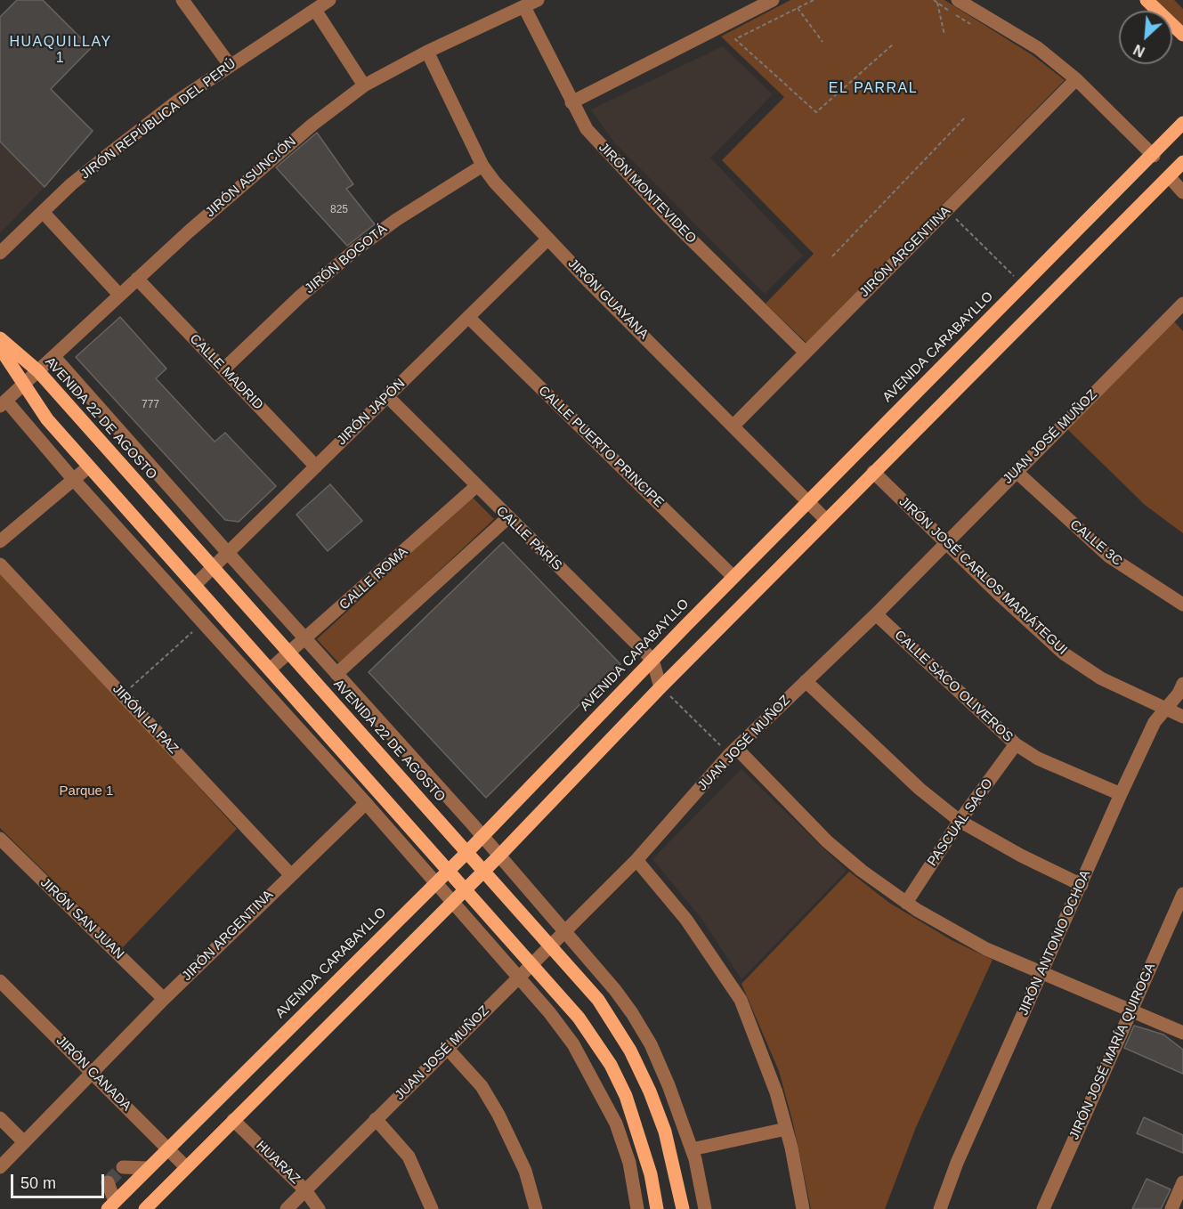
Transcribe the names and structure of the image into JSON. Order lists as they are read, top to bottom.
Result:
{
  "streets": {
    "main road": ["AVENIDA CARABAYLLO", "AVENIDA 22 DE AGOSTO"],
    "street": [
      "JIRÓN REPÚBLICA DEL PERÚ",
      "JIRÓN ASUNCIÓN",
      "JIRÓN MONTEVIDEO",
      "JIRÓN ARGENTINA",
      "JIRÓN BOGOTÁ",
      "JIRÓN GUAYANA",
      "CALLE MADRID",
      "JIRÓN JAPÓN",
      "JUAN JOSÉ MUÑOZ",
      "CALLE PUERTO PRINCIPE",
      "CALLE PARÍS",
      "CALLE 3C",
      "JIRÓN JOSÉ CARLOS MARIÁTEGUI",
      "CALLE ROMA",
      "CALLE SACO OLIVEROS",
      "JIRÓN LA PAZ",
      "PASCUAL SACO",
      "JIRÓN SAN JUAN",
      "JIRÓN ANTONIO OCHOA",
      "JIRÓN JOSÉ MARÍA QUIROGA",
      "JIRÓN CANADA",
      "HUARAZ"
    ]
  },
  "crossings": [
    ["JIRÓN ASUNCIÓN", "JIRÓN MONTEVIDEO"],
    ["JIRÓN ASUNCIÓN", "JIRÓN GUAYANA"],
    ["JIRÓN ASUNCIÓN", "CALLE MADRID"],
    ["JIRÓN ASUNCIÓN", "AVENIDA 22 DE AGOSTO"],
    ["JIRÓN MONTEVIDEO", "JIRÓN ARGENTINA"],
    ["JIRÓN ARGENTINA", "JIRÓN GUAYANA"],
    ["JIRÓN ARGENTINA", "JIRÓN LA PAZ"],
    ["JIRÓN ARGENTINA", "JIRÓN SAN JUAN"],
    ["JIRÓN ARGENTINA", "JIRÓN CANADA"],
    ["JIRÓN BOGOTÁ", "JIRÓN GUAYANA"],
    ["JIRÓN BOGOTÁ", "CALLE MADRID"],
    ["JIRÓN GUAYANA", "AVENIDA CARABAYLLO"],
    ["JIRÓN GUAYANA", "JIRÓN JAPÓN"],
    ["AVENIDA CARABAYLLO", "AVENIDA 22 DE AGOSTO"],
    ["AVENIDA CARABAYLLO", "CALLE PUERTO PRINCIPE"],
    ["AVENIDA CARABAYLLO", "CALLE PARÍS"],
    ["AVENIDA CARABAYLLO", "JIRÓN CANADA"],
    ["CALLE MADRID", "JIRÓN JAPÓN"],
    ["JIRÓN JAPÓN", "AVENIDA 22 DE AGOSTO"],
    ["JIRÓN JAPÓN", "CALLE PUERTO PRINCIPE"],
    ["JIRÓN JAPÓN", "CALLE PARÍS"],
    ["AVENIDA 22 DE AGOSTO", "JUAN JOSÉ MUÑOZ"],
    ["AVENIDA 22 DE AGOSTO", "CALLE ROMA"],
    ["JUAN JOSÉ MUÑOZ", "CALLE 3C"],
    ["JUAN JOSÉ MUÑOZ", "JIRÓN JOSÉ CARLOS MARIÁTEGUI"],
    ["JUAN JOSÉ MUÑOZ", "CALLE SACO OLIVEROS"],
    ["JUAN JOSÉ MUÑOZ", "HUARAZ"],
    ["CALLE PARÍS", "CALLE ROMA"],
    ["JIRÓN JOSÉ CARLOS MARIÁTEGUI", "JIRÓN ANTONIO OCHOA"],
    ["CALLE SACO OLIVEROS", "PASCUAL SACO"],
    ["CALLE SACO OLIVEROS", "JIRÓN ANTONIO OCHOA"]
  ],
  "districts": ["HUAQUILLAY 1", "EL PARRAL"],
  "parks": ["Parque 1"],
  "house_numbers": ["825", "777"],
  "scale_bar": "50 m",
  "north": "bottom left"
}
